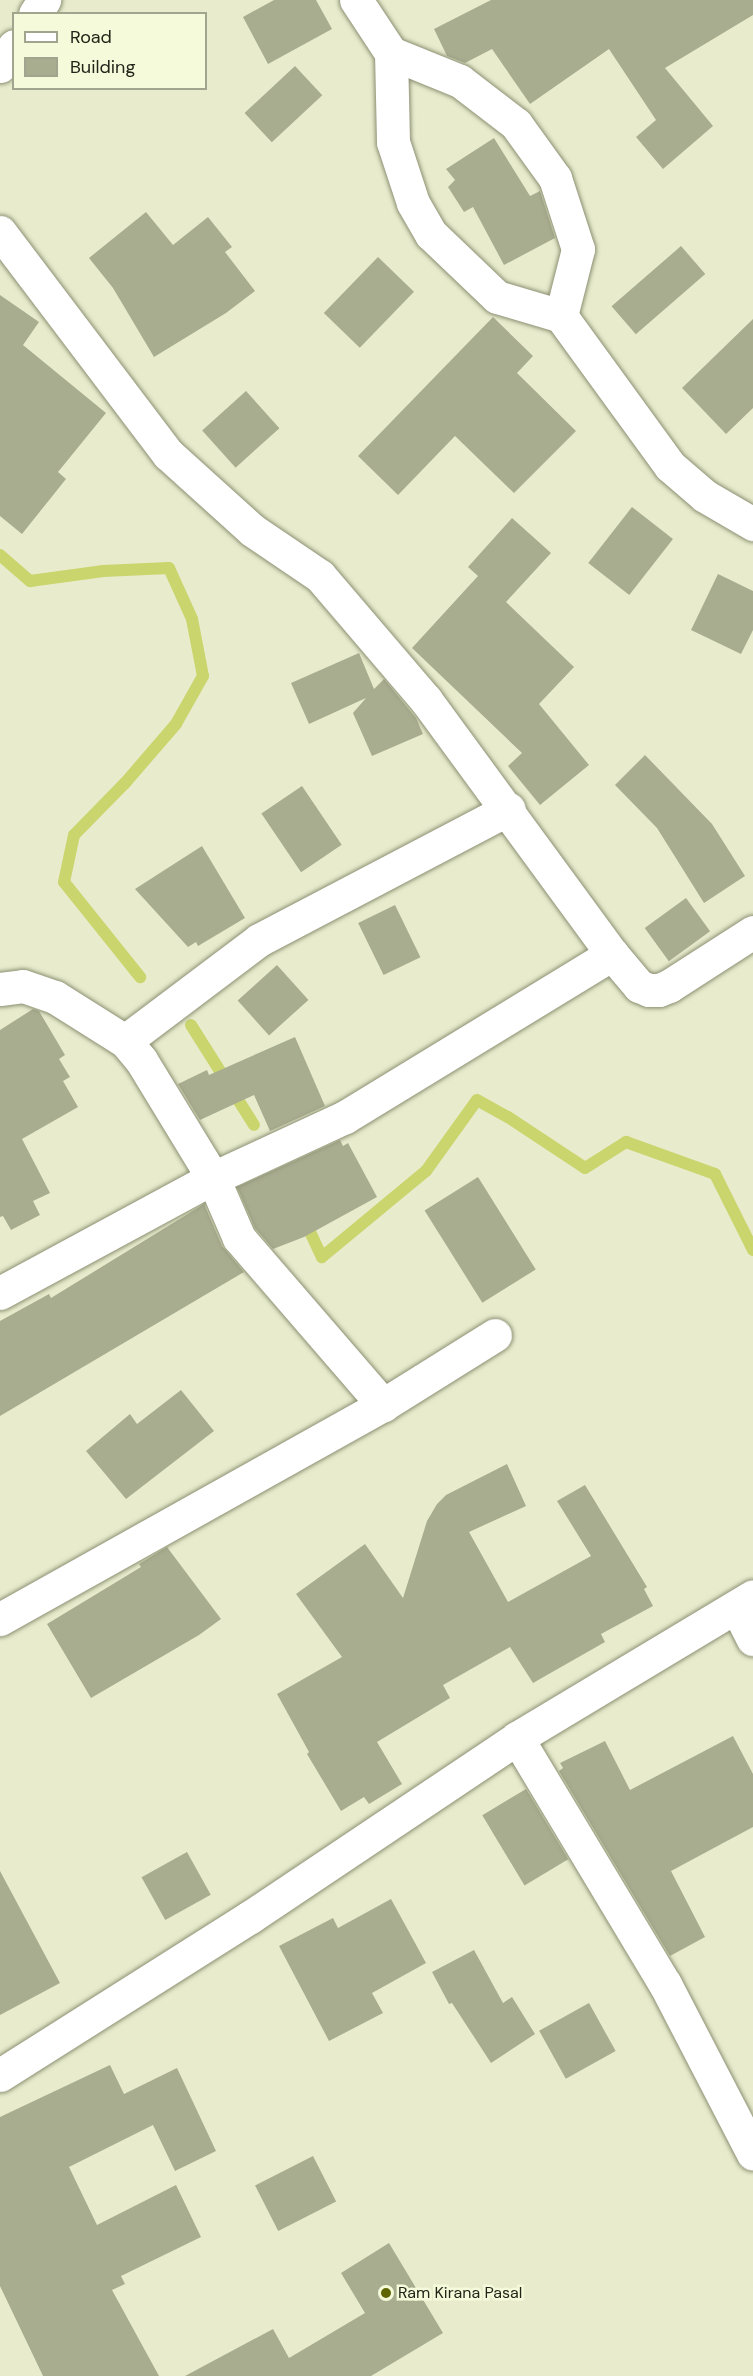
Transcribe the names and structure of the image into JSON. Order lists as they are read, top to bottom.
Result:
{
  "places": ["Ram Kirana Pasal"],
  "legend": ["Road", "Building"]
}
